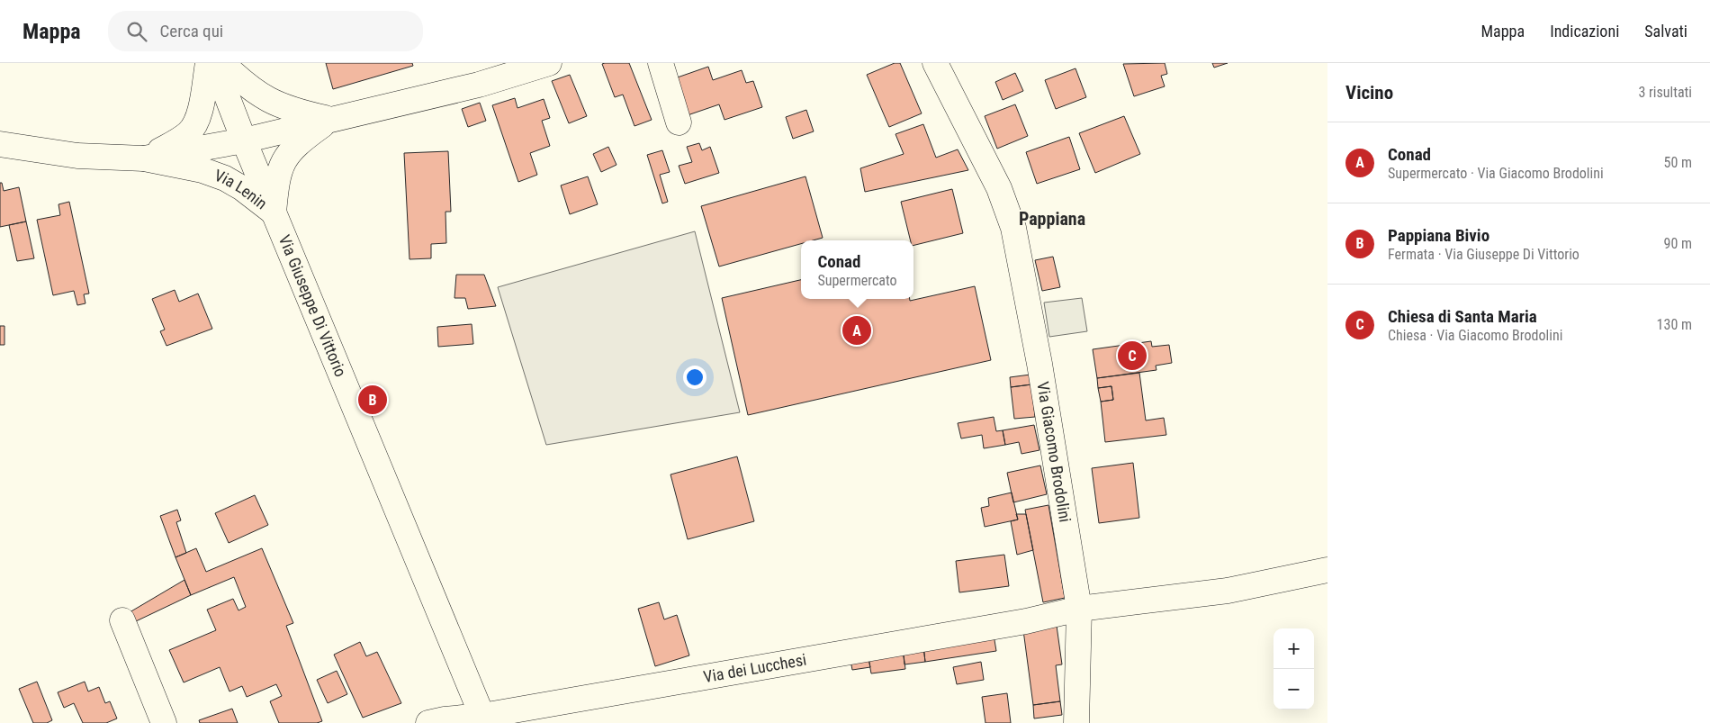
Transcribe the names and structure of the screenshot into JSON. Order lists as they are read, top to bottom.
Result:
{
  "streets": {
    "street": [
      "Via Lenin",
      "Via Giuseppe Di Vittorio",
      "Via Giacomo Brodolini",
      "Via dei Lucchesi"
    ]
  },
  "crossings": [
    ["Via Lenin", "Via Giuseppe Di Vittorio"],
    ["Via Giuseppe Di Vittorio", "Via dei Lucchesi"],
    ["Via Giacomo Brodolini", "Via dei Lucchesi"]
  ],
  "districts": ["Pappiana"],
  "page": {
    "header": "Mappa",
    "search": "Cerca qui",
    "nav": ["Mappa", "Indicazioni", "Salvati"],
    "heading": ["Vicino", "3 risultati"],
    "list": [
      {
        "mark": "A",
        "name": "Conad",
        "note": "Supermercato · Via Giacomo Brodolini",
        "value": "50 m"
      },
      {
        "mark": "B",
        "name": "Pappiana Bivio",
        "note": "Fermata · Via Giuseppe Di Vittorio",
        "value": "90 m"
      },
      {
        "mark": "C",
        "name": "Chiesa di Santa Maria",
        "note": "Chiesa · Via Giacomo Brodolini",
        "value": "130 m"
      }
    ],
    "popup": ["Conad", "Supermercato"],
    "pins": ["A", "C", "B"],
    "map_buttons": ["+", "−"]
  }
}
